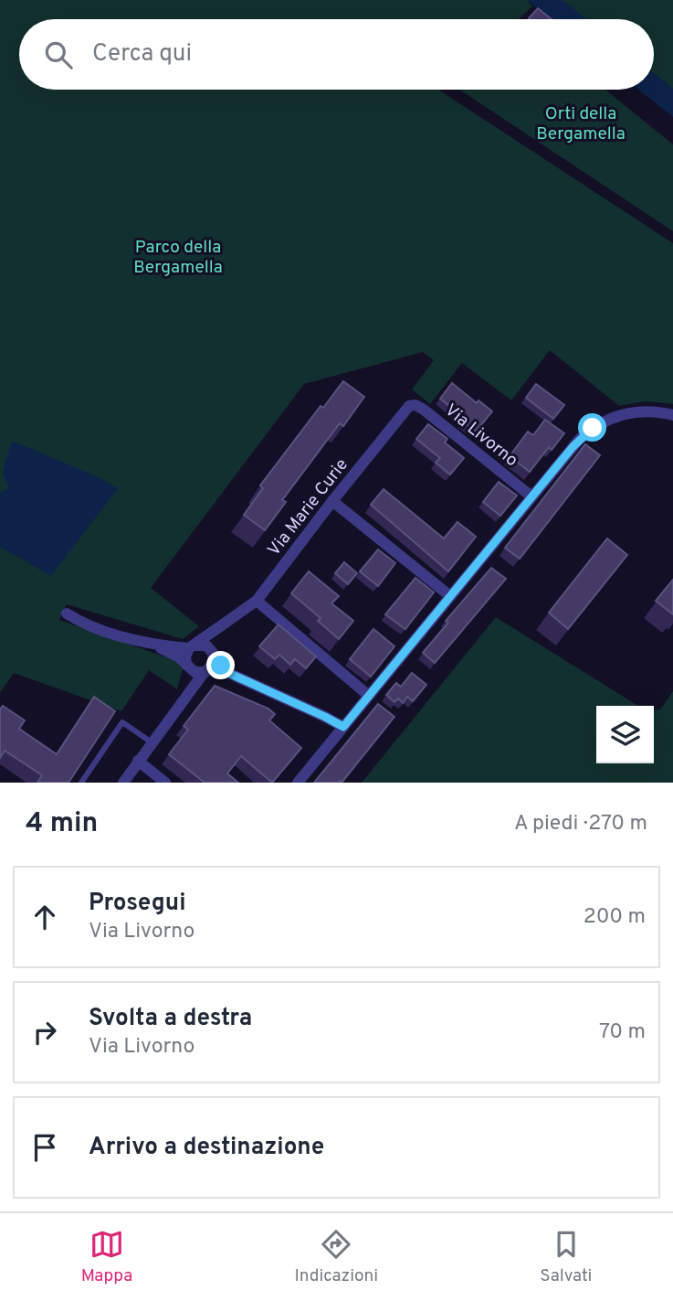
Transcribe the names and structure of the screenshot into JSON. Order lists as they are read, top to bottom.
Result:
{
  "streets": {
    "street": ["Via Livorno", "Via Marie Curie"]
  },
  "crossings": [
    ["Via Livorno", "Via Marie Curie"]
  ],
  "parks": ["Orti della Bergamella", "Parco della Bergamella"],
  "page": {
    "search": "Cerca qui",
    "heading": ["4 min", "A piedi · 270 m"],
    "list": [
      ["Prosegui", "Via Livorno", "200 m"],
      ["Svolta a destra", "Via Livorno", "70 m"],
      "Arrivo a destinazione"
    ],
    "nav": ["Mappa", "Indicazioni", "Salvati"]
  }
}
